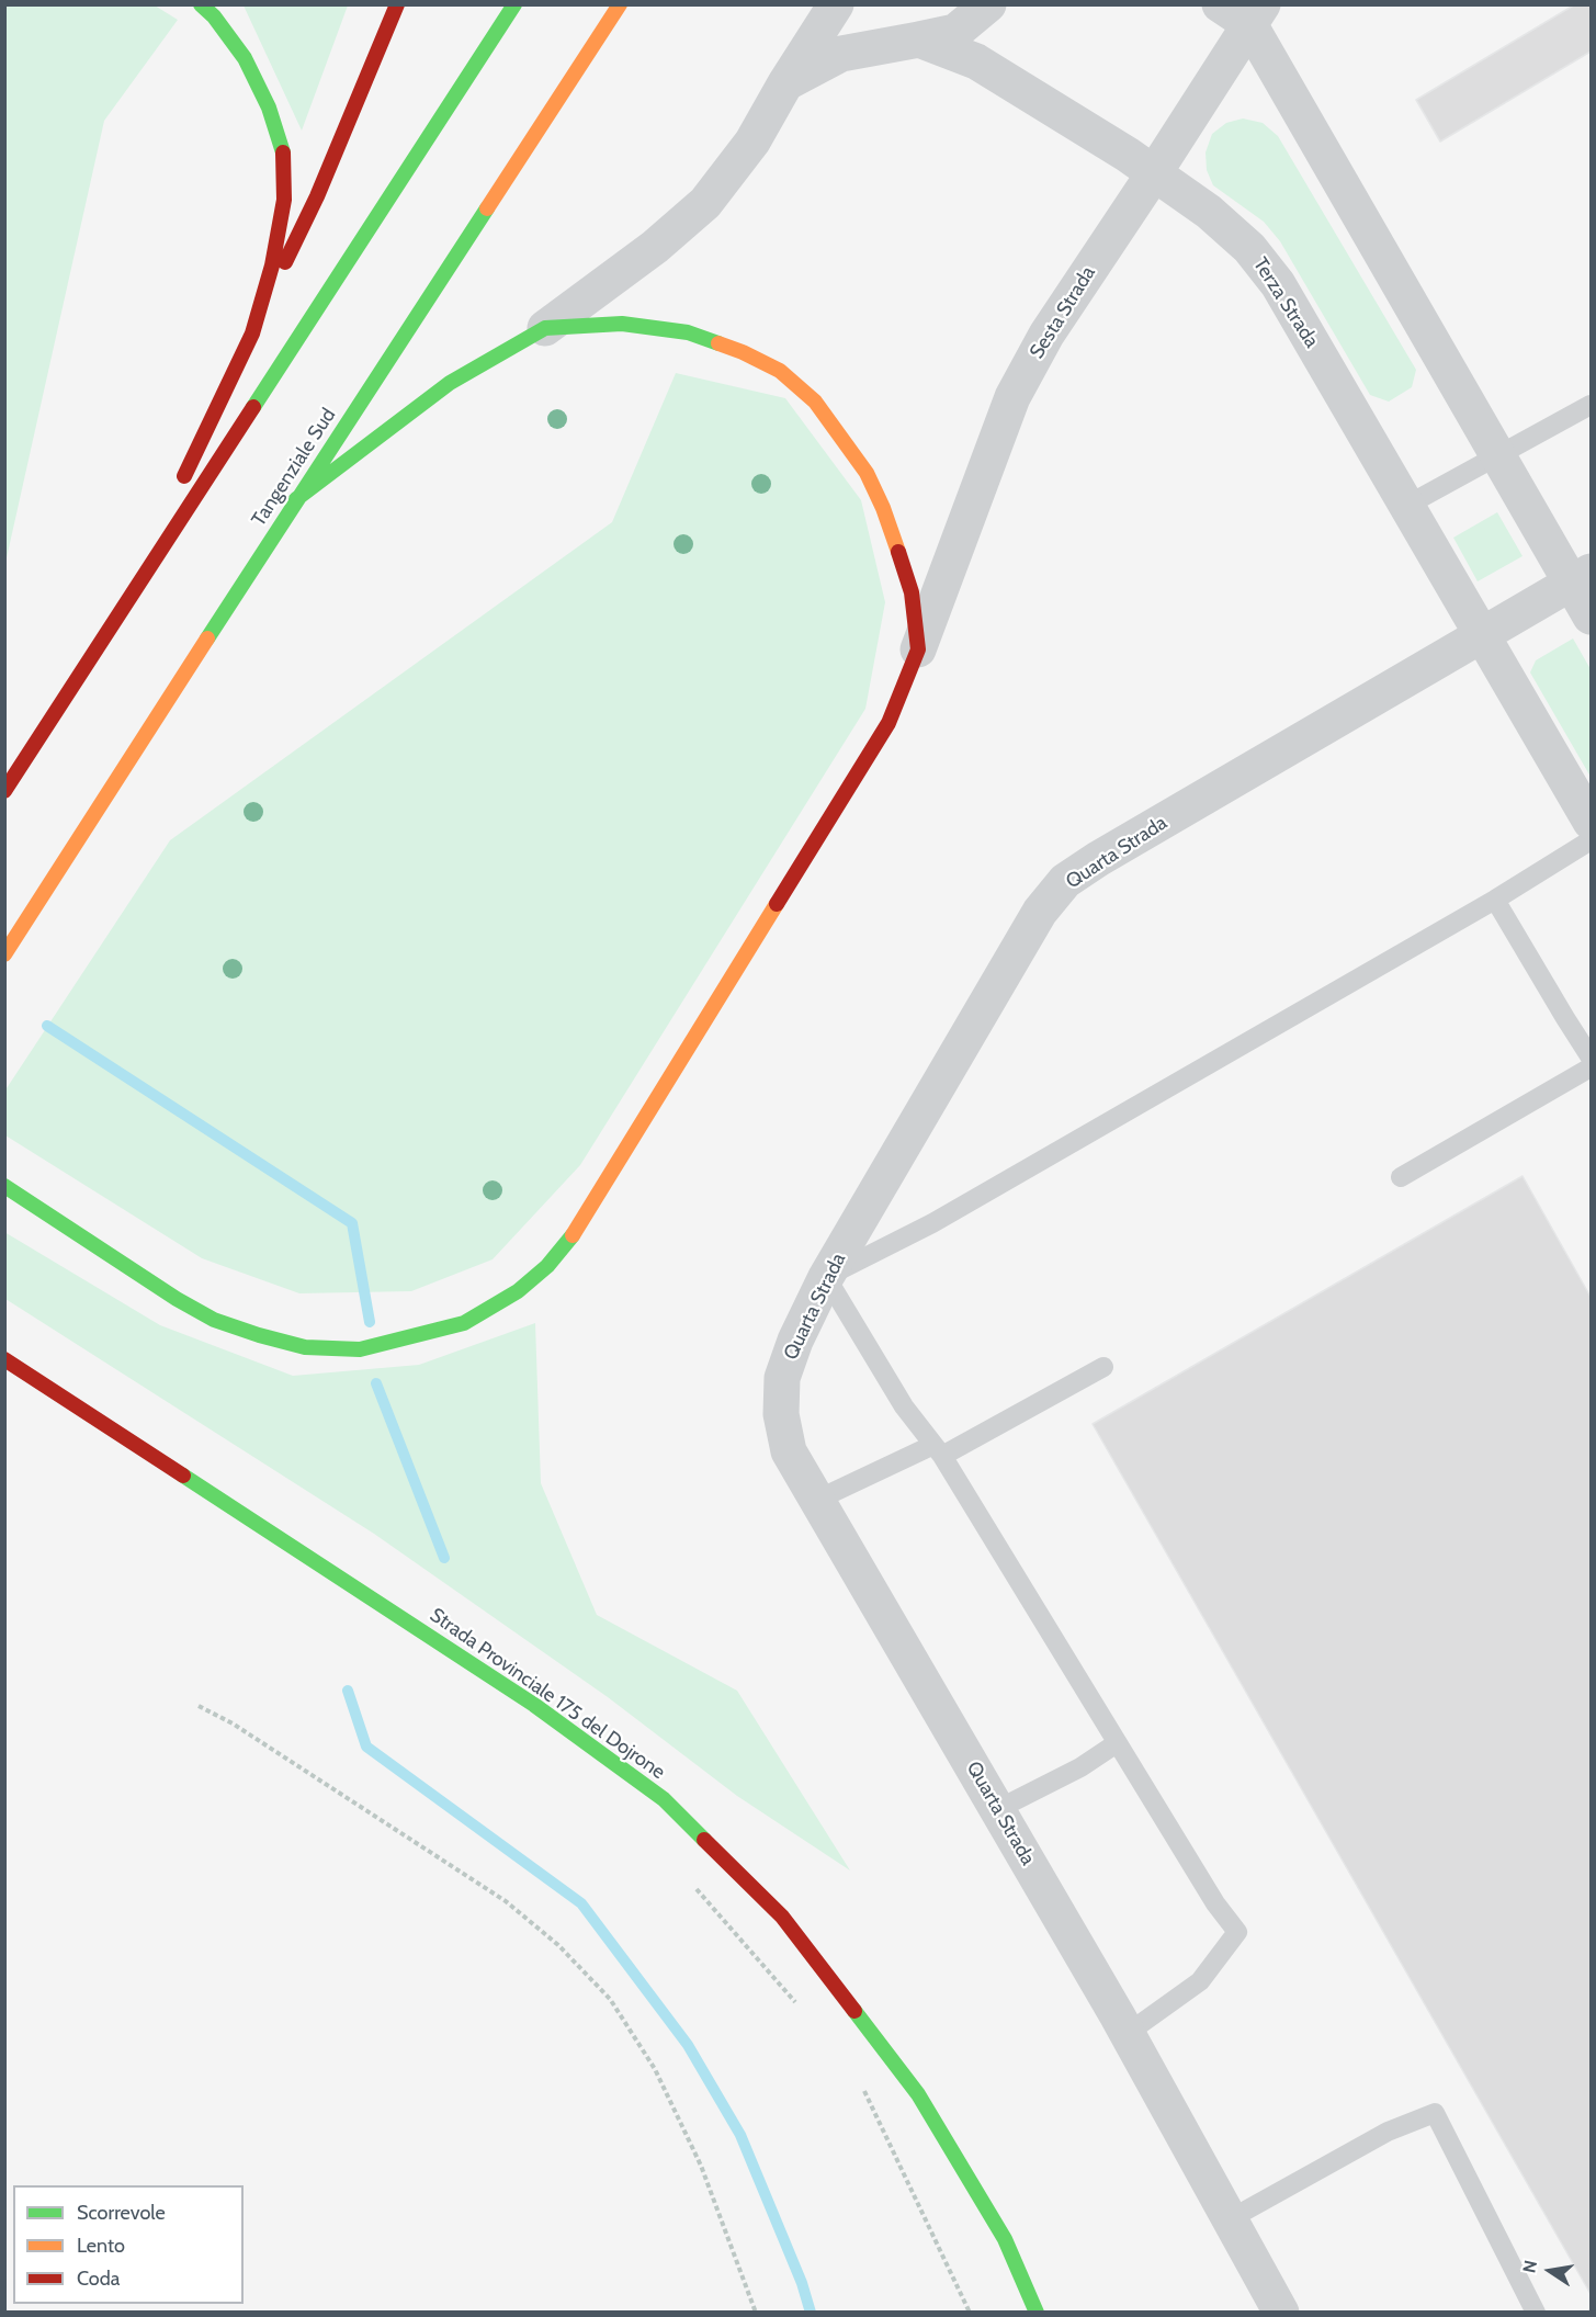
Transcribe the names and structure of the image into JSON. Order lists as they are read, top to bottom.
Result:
{
  "streets": {
    "main road": ["Tangenziale Sud", "Strada Provinciale 175 del Dojrone"],
    "street": ["Terza Strada", "Sesta Strada", "Quarta Strada"]
  },
  "crossings": [
    ["Terza Strada", "Sesta Strada"],
    ["Terza Strada", "Quarta Strada"]
  ],
  "legend": ["Scorrevole", "Lento", "Coda"],
  "north": "left"
}
